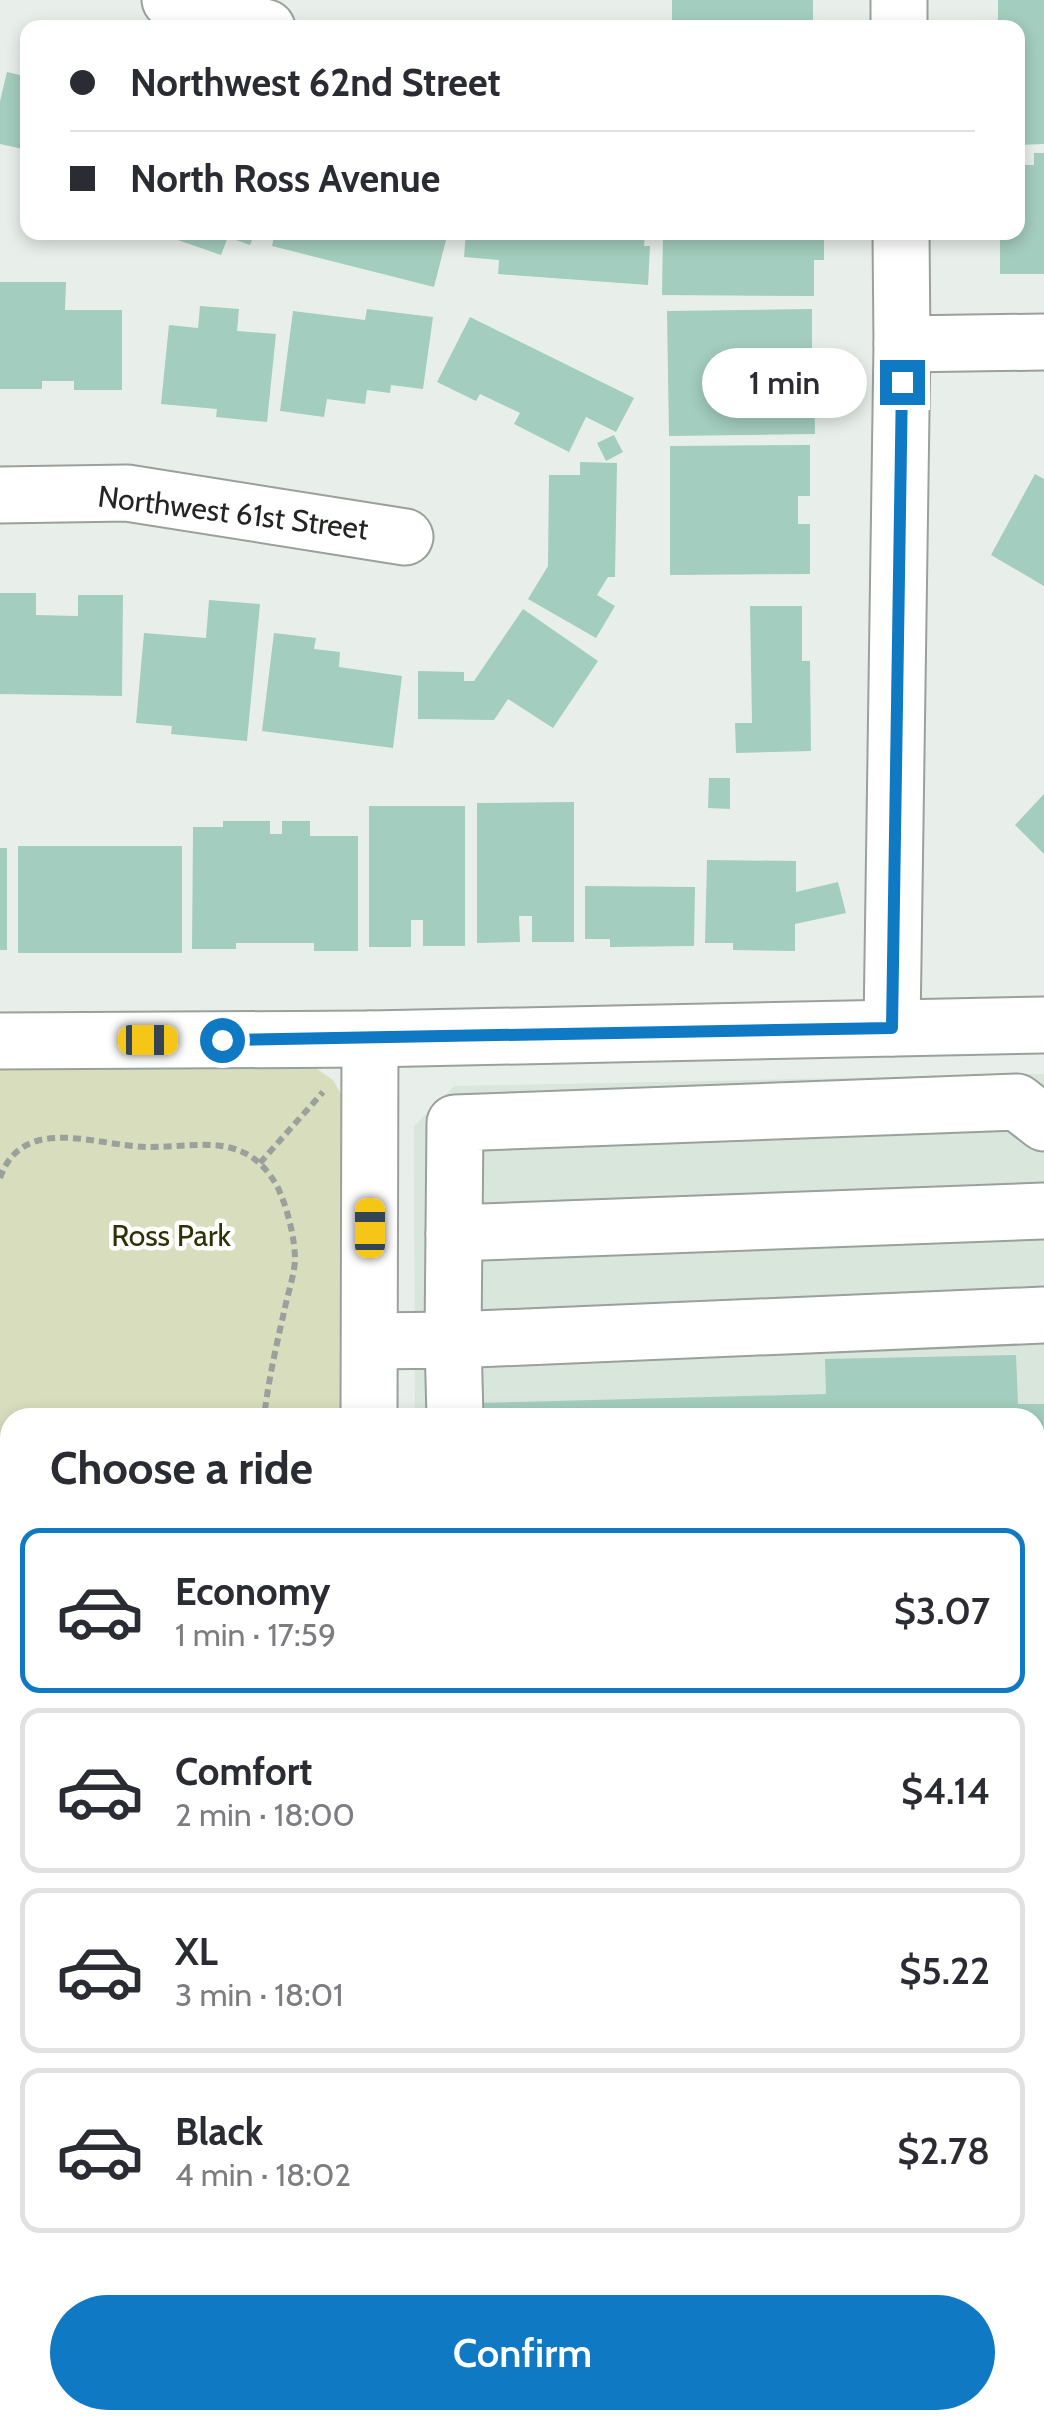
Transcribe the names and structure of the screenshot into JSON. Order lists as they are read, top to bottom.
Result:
{
  "streets": {
    "street": ["Northwest 61st Street"]
  },
  "parks": ["Ross Park"],
  "page": {
    "banner": ["Northwest 62nd Street", "North Ross Avenue"],
    "bubble": "1 min",
    "heading": "Choose a ride",
    "list": [
      {
        "name": "Economy",
        "note": "1 min · 17:59",
        "value": "$3.07"
      },
      {
        "name": "Comfort",
        "note": "2 min · 18:00",
        "value": "$4.14"
      },
      {
        "name": "XL",
        "note": "3 min · 18:01",
        "value": "$5.22"
      },
      {
        "name": "Black",
        "note": "4 min · 18:02",
        "value": "$2.78"
      }
    ],
    "buttons": "Confirm"
  }
}
